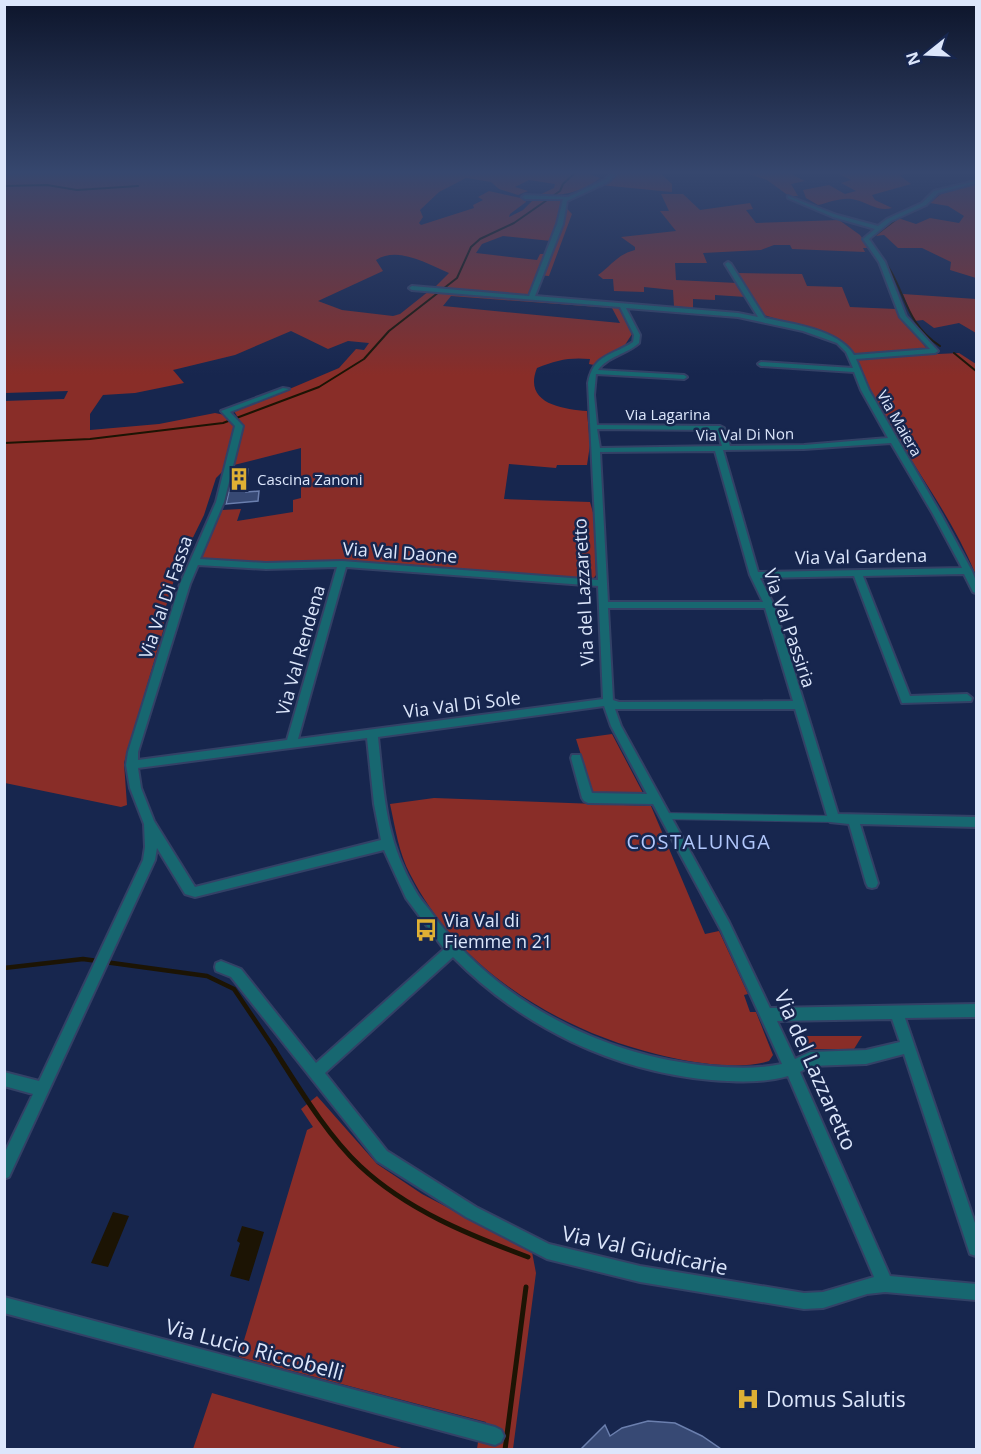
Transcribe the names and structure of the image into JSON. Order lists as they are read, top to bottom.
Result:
{
  "streets": {
    "street": [
      "Via Lagarina",
      "Via Maiera",
      "Via Val Di Non",
      "Via Val Daone",
      "Via Val Gardena",
      "Via del Lazzaretto",
      "Via Val Di Fassa",
      "Via Val Passiria",
      "Via Val Rendena",
      "Via Val Di Sole",
      "Via Val Giudicarie",
      "Via Lucio Riccobelli"
    ]
  },
  "crossings": [
    ["Via Lagarina", "Via Val Di Non"],
    ["Via Lagarina", "Via del Lazzaretto"],
    ["Via Lagarina", "Via Val Passiria"],
    ["Via Maiera", "Via Val Di Non"],
    ["Via Maiera", "Via Val Gardena"],
    ["Via Val Di Non", "Via del Lazzaretto"],
    ["Via Val Di Non", "Via Val Passiria"],
    ["Via Val Daone", "Via del Lazzaretto"],
    ["Via Val Daone", "Via Val Di Fassa"],
    ["Via Val Daone", "Via Val Rendena"],
    ["Via Val Gardena", "Via Val Passiria"],
    ["Via del Lazzaretto", "Via Val Di Sole"],
    ["Via del Lazzaretto", "Via Val Giudicarie"],
    ["Via Val Di Fassa", "Via Val Di Sole"],
    ["Via Val Passiria", "Via Val Di Sole"],
    ["Via Val Rendena", "Via Val Di Sole"]
  ],
  "districts": ["COSTALUNGA"],
  "places": {
    "building": ["Cascina Zanoni"],
    "bus stop": ["Via Val di Fiemme n 21"],
    "hospital": ["Domus Salutis"]
  },
  "north": "left"
}
